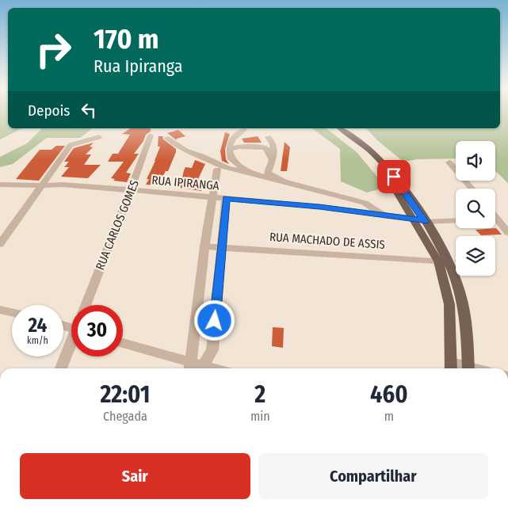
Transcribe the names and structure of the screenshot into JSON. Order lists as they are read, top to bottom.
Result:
{
  "streets": {
    "street": ["RUA IPIRANGA", "RUA CARLOS GOMES", "RUA MACHADO DE ASSIS"]
  },
  "crossings": [
    ["RUA IPIRANGA", "RUA CARLOS GOMES"]
  ],
  "page": {
    "turn": ["170 m", "Rua Ipiranga"],
    "then": "Depois",
    "speed": "24 km/h",
    "limit": "30",
    "eta": [
      "22:01",
      "Chegada",
      "2",
      "min",
      "460",
      "m"
    ],
    "buttons": ["Sair", "Compartilhar"]
  }
}
